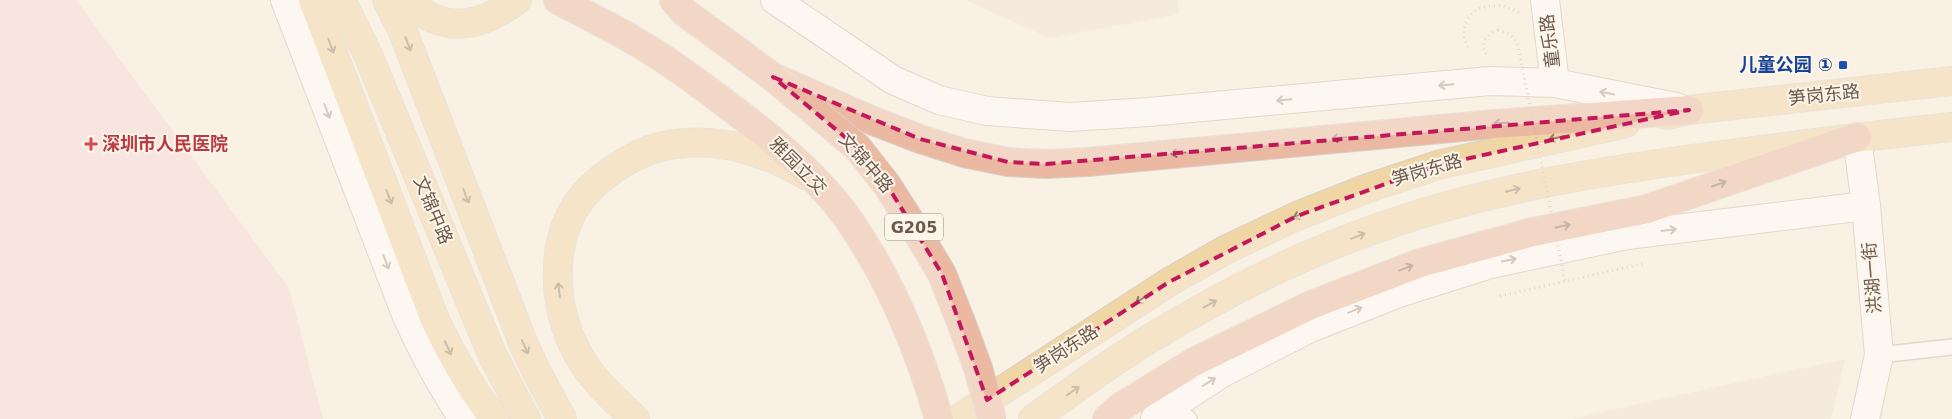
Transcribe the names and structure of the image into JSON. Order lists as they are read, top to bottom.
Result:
{
  "streets": {
    "highway": ["文锦中路", "雅园立交", "G205"],
    "main road": ["笋岗东路"],
    "street": ["童乐路", "洪湖一街"]
  },
  "places": {
    "transit": ["儿童公园 ①"],
    "health": ["深圳市人民医院"]
  }
}
